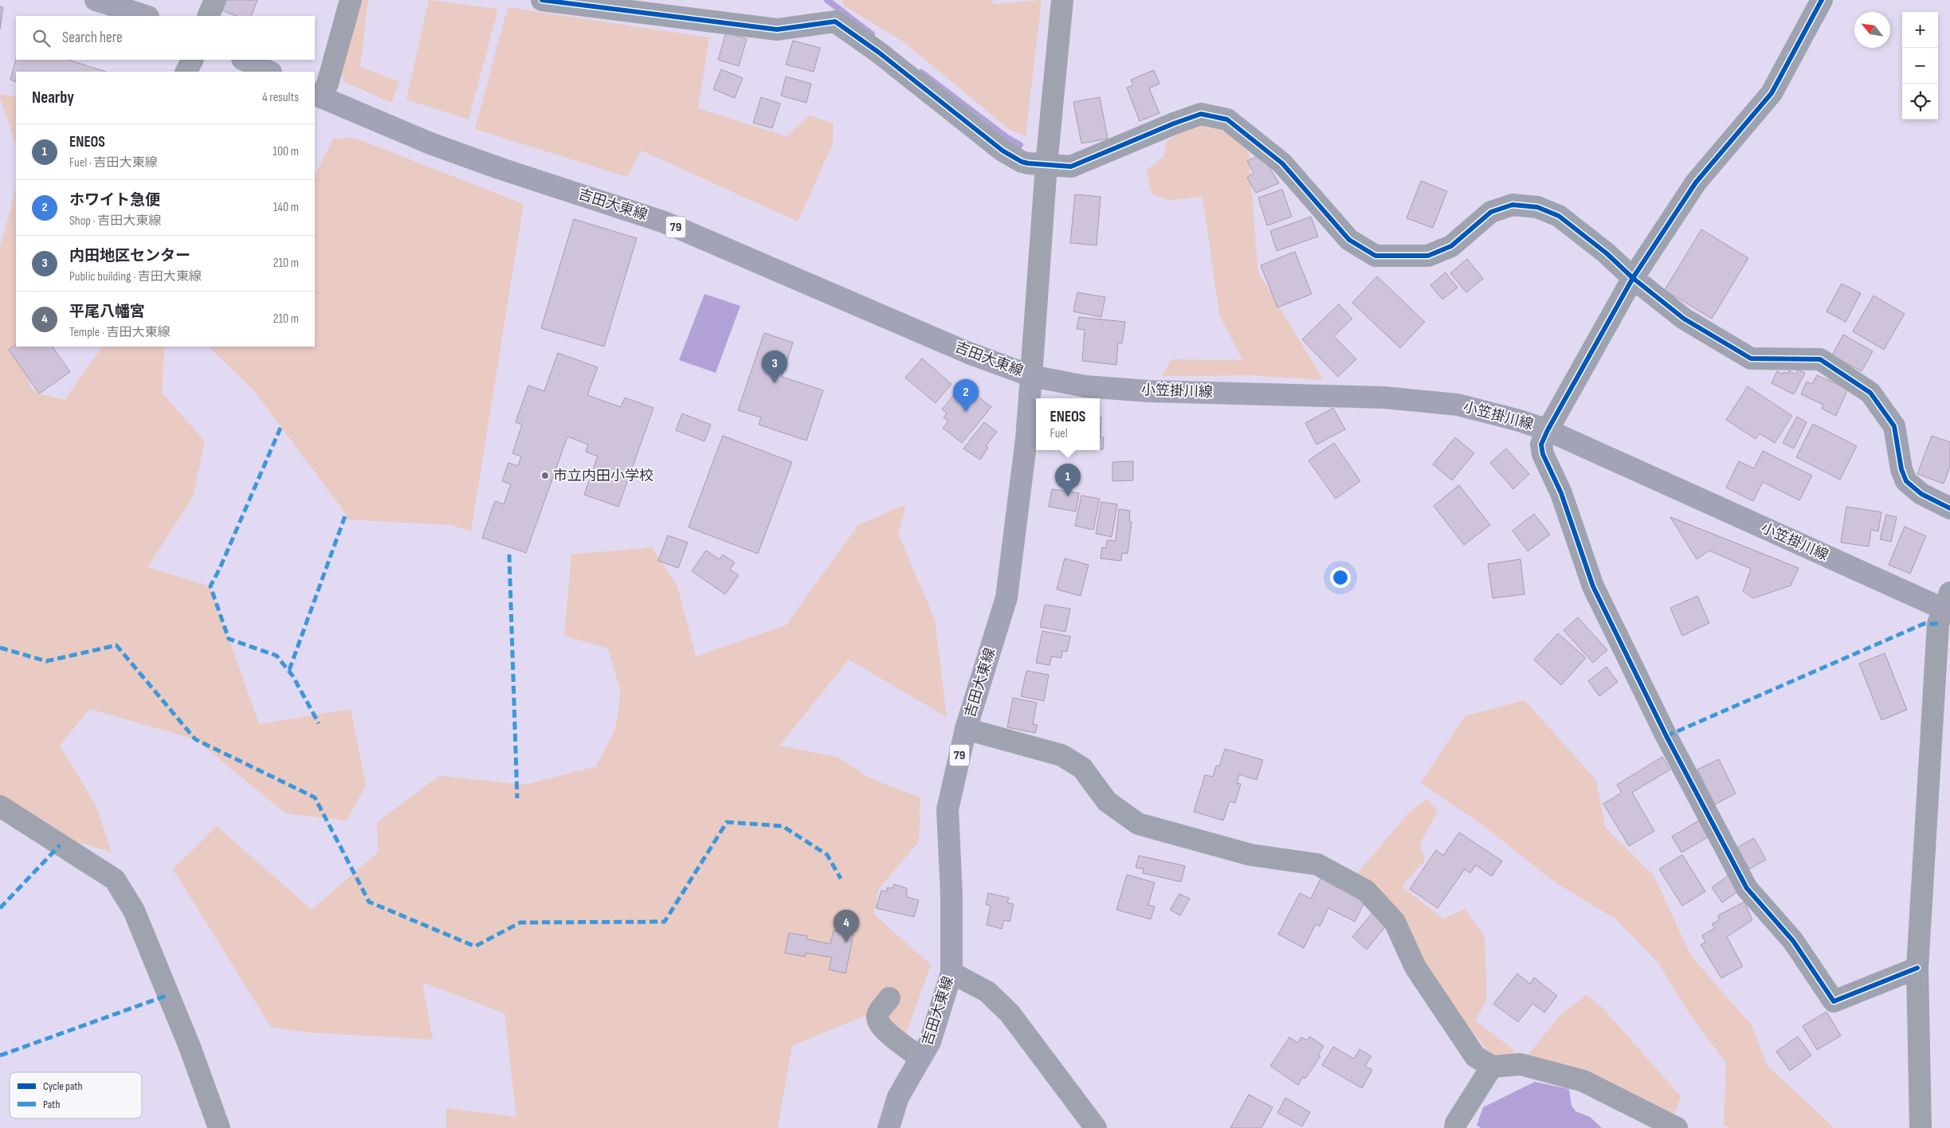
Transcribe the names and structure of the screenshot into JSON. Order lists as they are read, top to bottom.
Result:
{
  "streets": {
    "main road": ["吉田大東線", "79", "小笠掛川線"]
  },
  "crossings": [
    ["吉田大東線", "小笠掛川線"]
  ],
  "places": ["市立内田小学校"],
  "legend": ["Cycle path", "Path"],
  "north": "top left",
  "page": {
    "map_buttons": ["+", "−"],
    "search": "Search here",
    "heading": ["Nearby", "4 results"],
    "list": [
      {
        "mark": "1",
        "name": "ENEOS",
        "note": "Fuel · 吉田大東線",
        "value": "100 m"
      },
      {
        "mark": "2",
        "name": "ホワイト急便",
        "note": "Shop · 吉田大東線",
        "value": "140 m"
      },
      {
        "mark": "3",
        "name": "内田地区センター",
        "note": "Public building · 吉田大東線",
        "value": "210 m"
      },
      {
        "mark": "4",
        "name": "平尾八幡宮",
        "note": "Temple · 吉田大東線",
        "value": "210 m"
      }
    ],
    "pins": [
      "3",
      "2",
      "1",
      "4"
    ],
    "popup": ["ENEOS", "Fuel"]
  }
}
